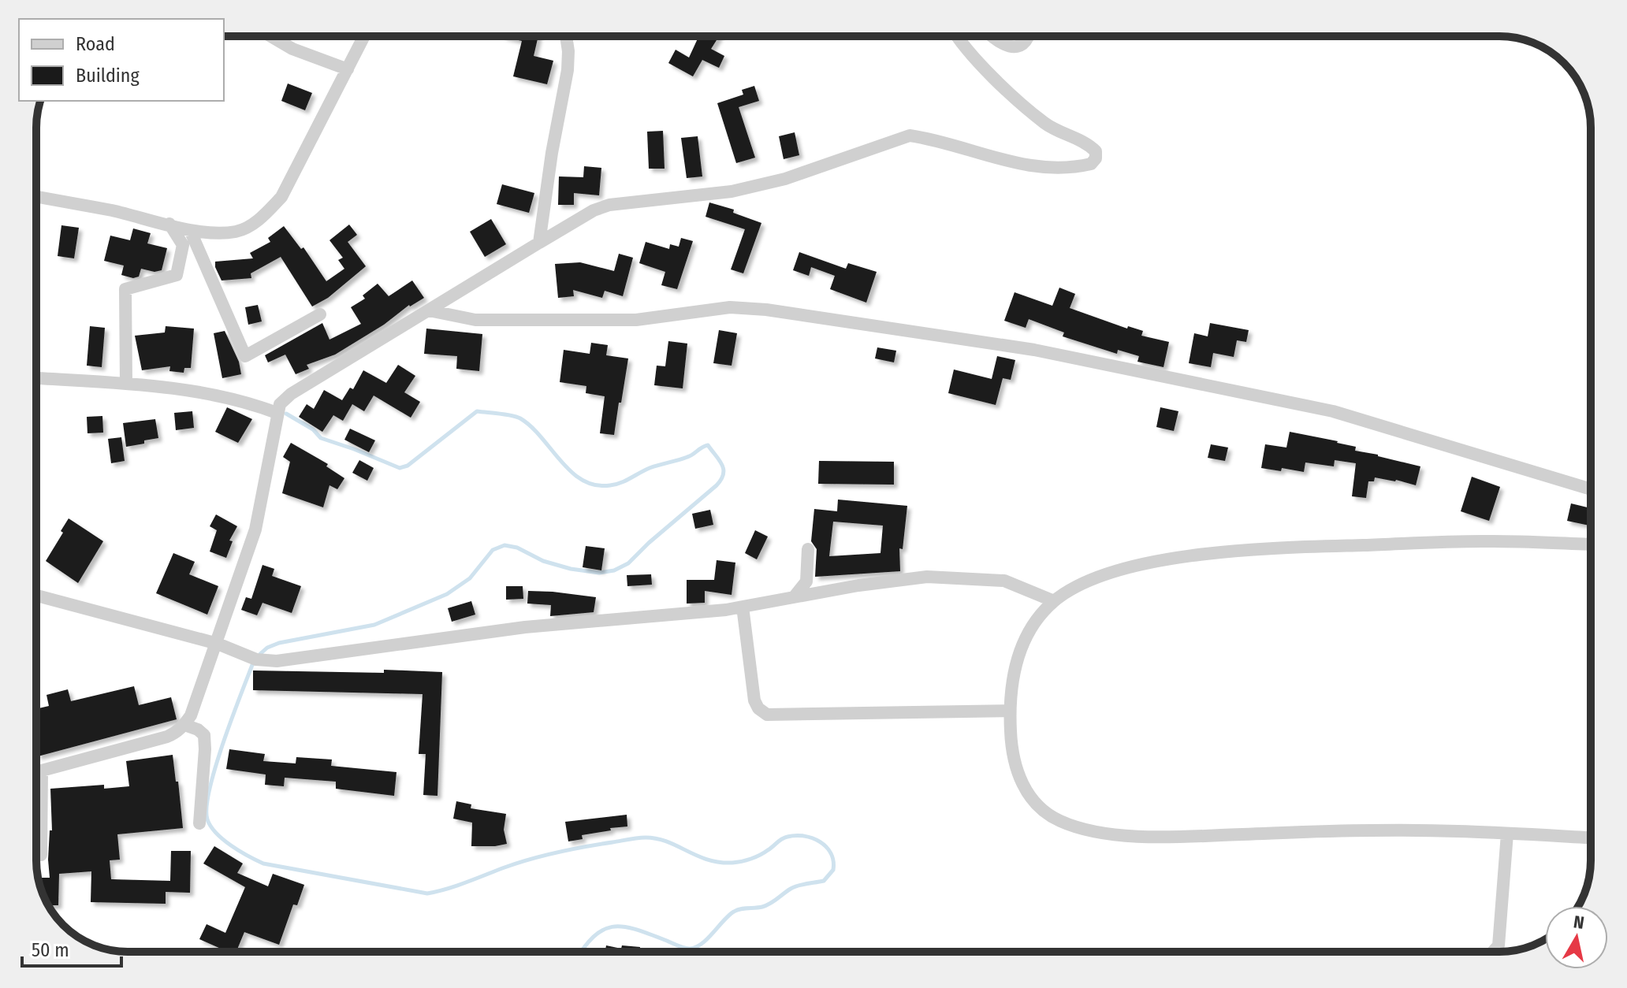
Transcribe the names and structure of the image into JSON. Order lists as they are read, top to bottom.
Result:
{
  "legend": ["Road", "Building"],
  "scale_bar": "50 m",
  "north": "top"
}
